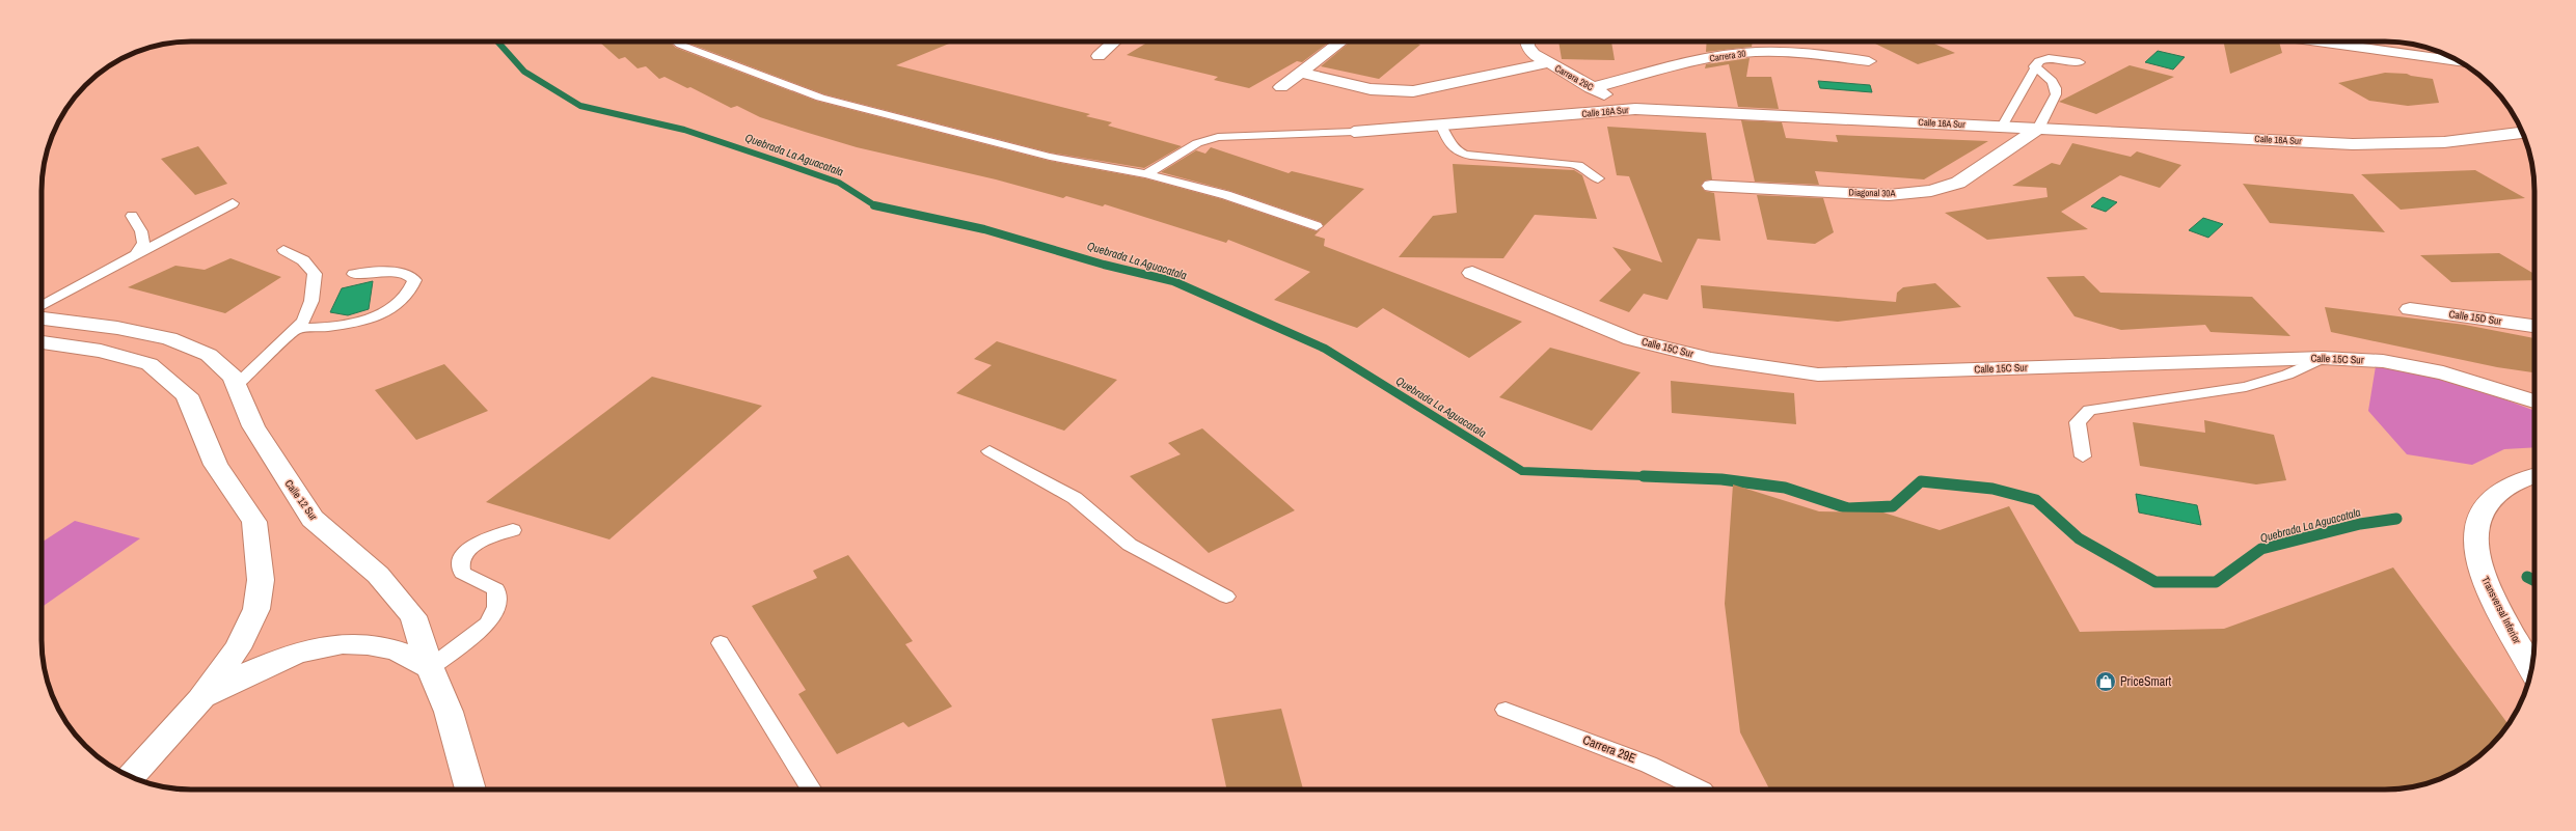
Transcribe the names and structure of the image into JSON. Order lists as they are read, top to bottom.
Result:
{
  "streets": {
    "street": [
      "Carrera 30",
      "Carrera 29C",
      "Calle 16A Sur",
      "Diagonal 30A",
      "Calle 15D Sur",
      "Calle 15C Sur",
      "Calle 12 Sur",
      "Transversal Inferior"
    ],
    "lane": ["Carrera 29E"]
  },
  "crossings": [
    ["Carrera 30", "Carrera 29C"],
    ["Carrera 29C", "Calle 16A Sur"],
    ["Calle 16A Sur", "Diagonal 30A"]
  ],
  "water": ["Quebrada La Aguacatala"],
  "places": {
    "shop": ["PriceSmart"]
  }
}
